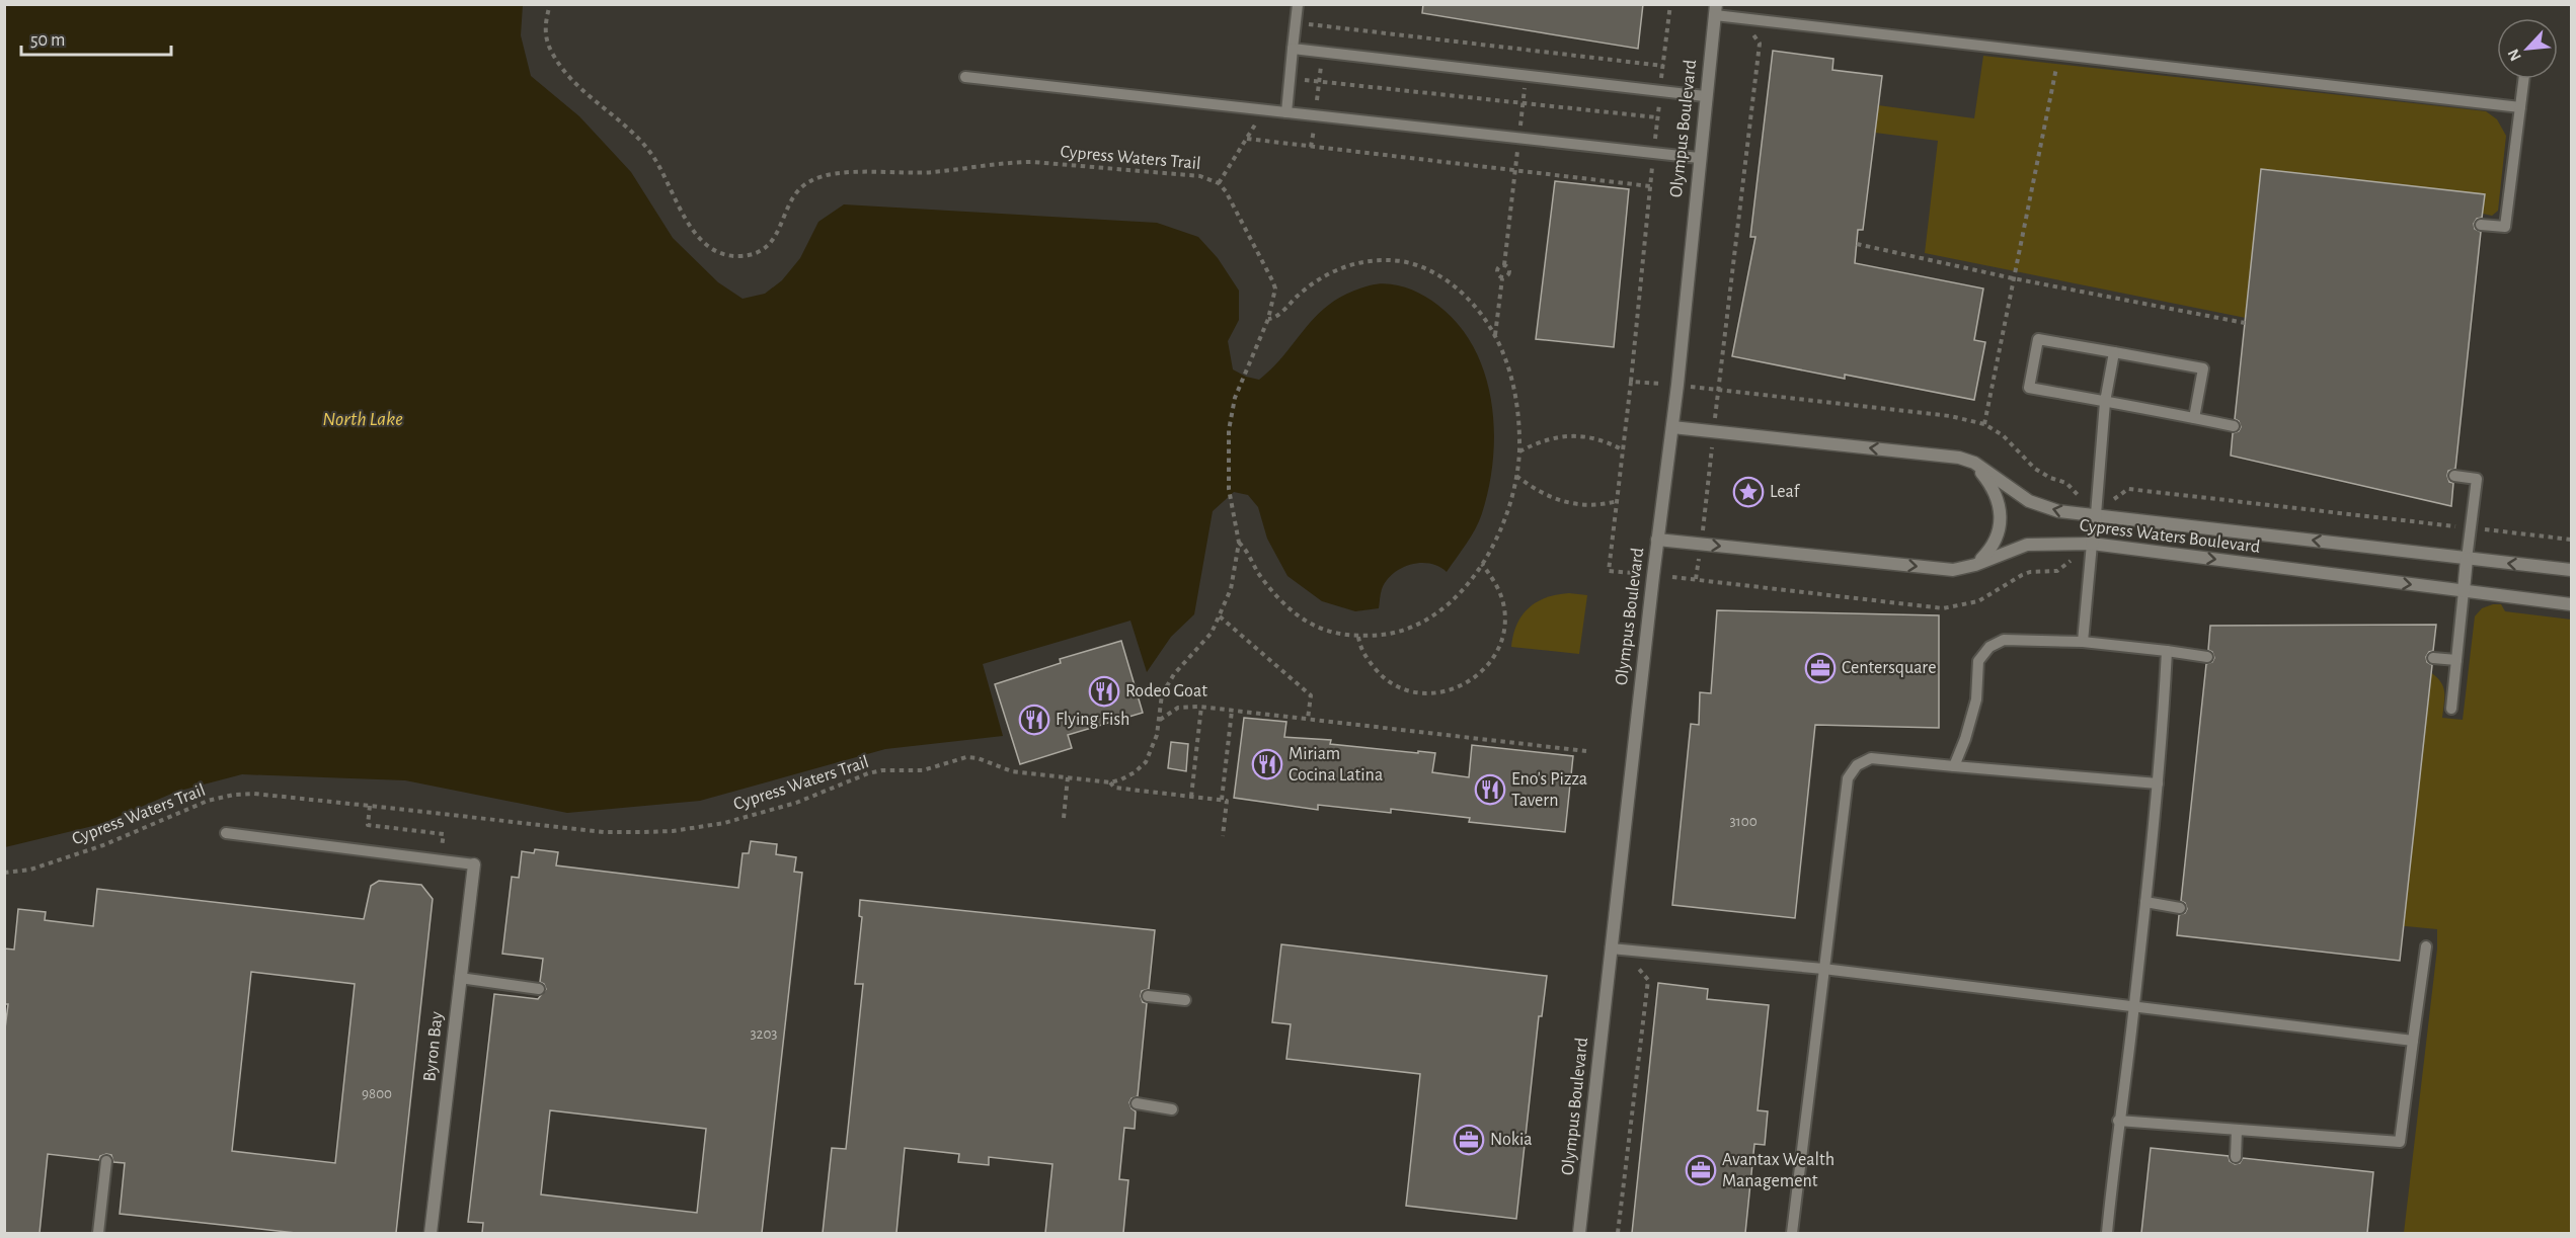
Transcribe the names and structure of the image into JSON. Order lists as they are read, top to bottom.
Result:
{
  "streets": {
    "street": ["Olympus Boulevard", "Cypress Waters Boulevard", "Byron Bay"],
    "path": ["Cypress Waters Trail"]
  },
  "crossings": [
    ["Olympus Boulevard", "Cypress Waters Boulevard"]
  ],
  "water": ["North Lake"],
  "places": {
    "place": ["Leaf"],
    "office": ["Centersquare", "Nokia", "Avantax Wealth Management"],
    "restaurant": [
      "Rodeo Goat",
      "Flying Fish",
      "Miriam Cocina Latina",
      "Eno's Pizza Tavern"
    ]
  },
  "house_numbers": ["3100", "3203", "9800"],
  "scale_bar": "50 m",
  "north": "bottom left"
}
